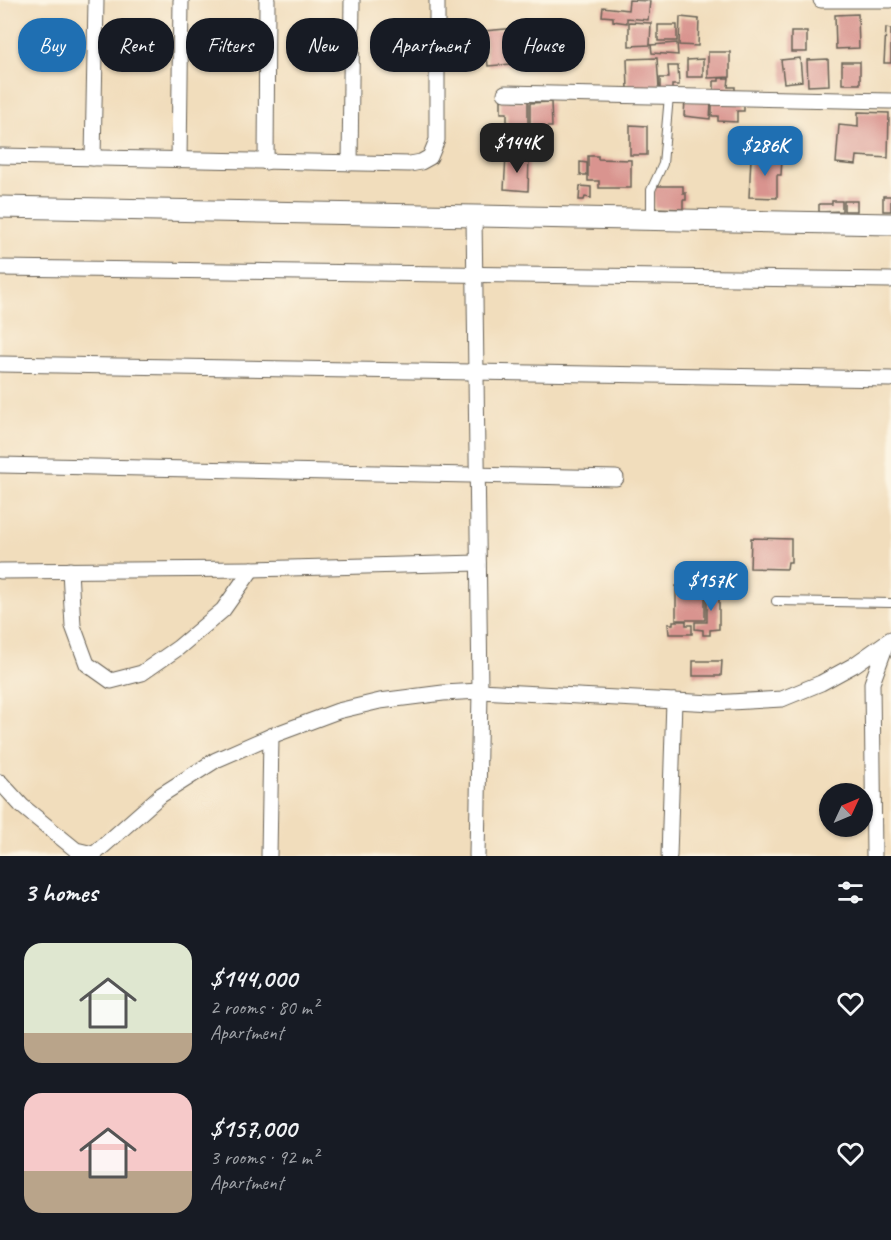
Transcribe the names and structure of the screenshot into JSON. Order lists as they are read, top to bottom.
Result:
{
  "north": "top right",
  "page": {
    "chip": [
      "Buy",
      "Rent",
      "Filters",
      "New",
      "Apartment",
      "House"
    ],
    "price": ["$144K", "$286K", "$157K"],
    "heading": "3 homes",
    "list": [
      {
        "name": "$144,000",
        "note": "2 rooms · 80 m² · Apartment"
      },
      {
        "name": "$157,000",
        "note": "3 rooms · 92 m² · Apartment"
      }
    ]
  }
}
